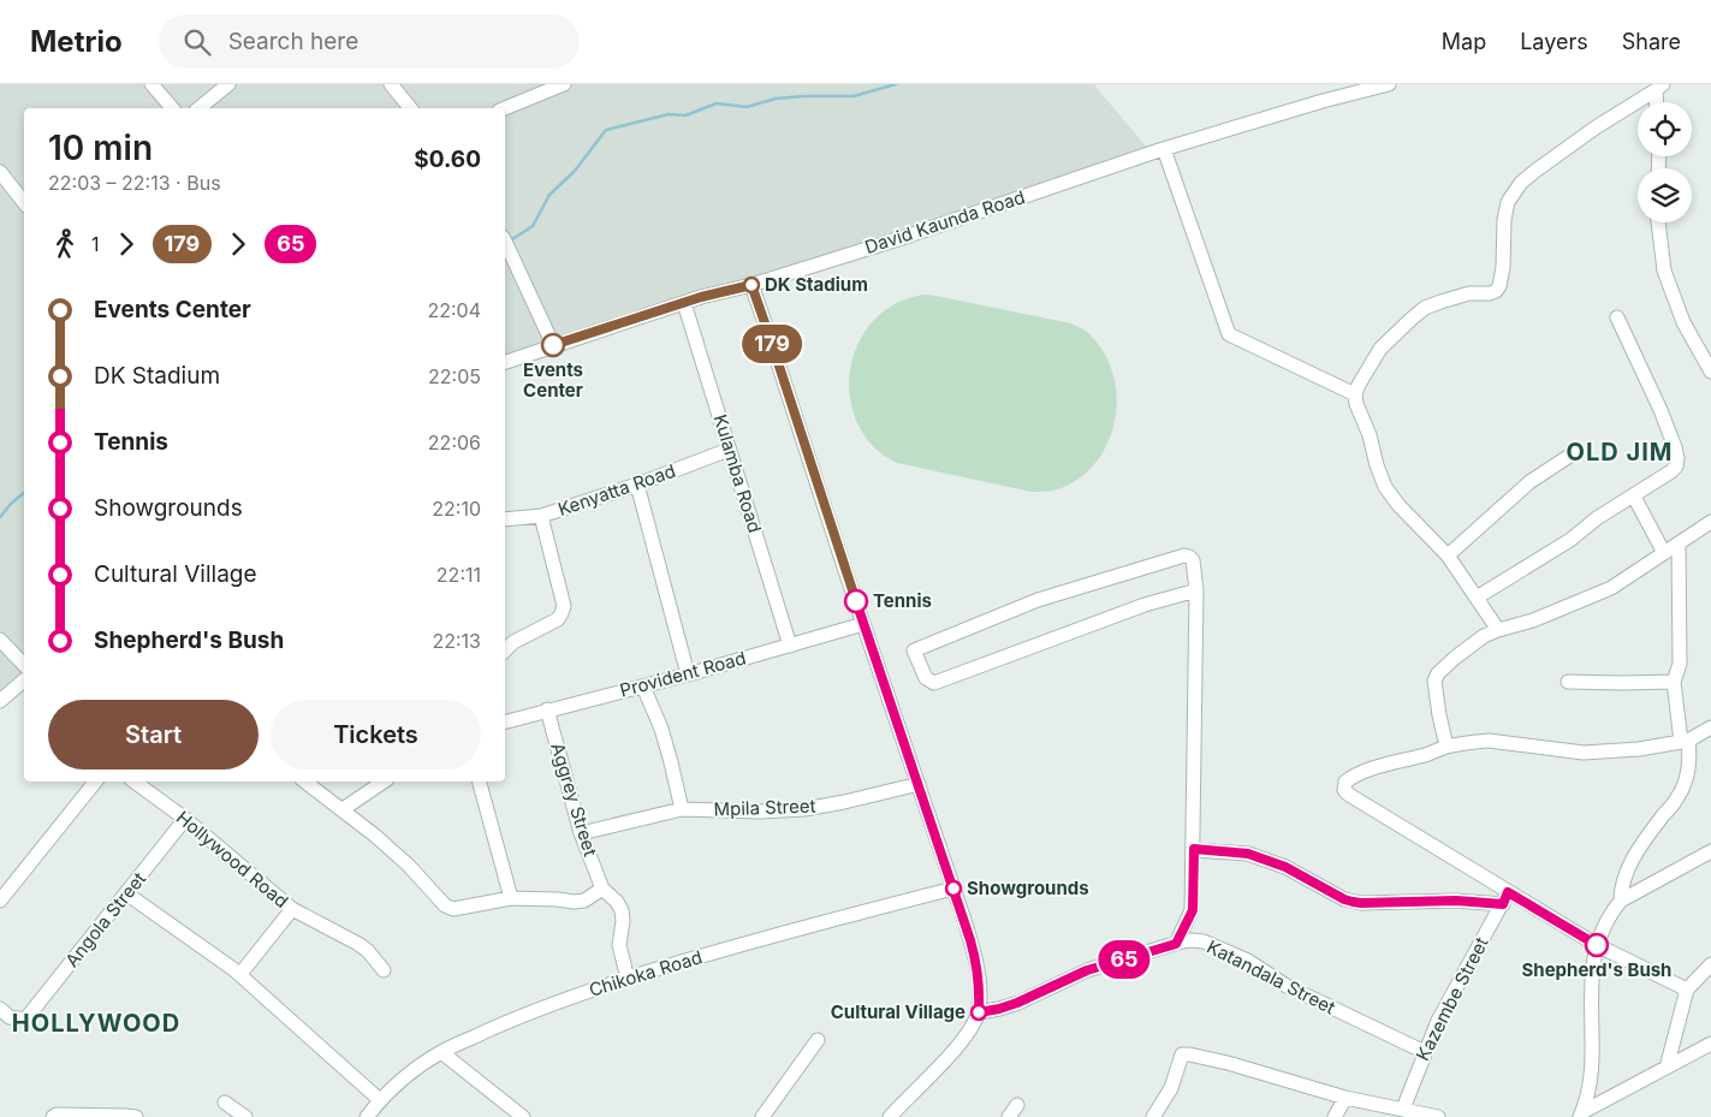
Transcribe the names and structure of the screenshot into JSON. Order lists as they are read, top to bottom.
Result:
{
  "streets": {
    "street": [
      "David Kaunda Road",
      "Kulamba Road",
      "Kenyatta Road",
      "Provident Road",
      "Aggrey Street",
      "Mpila Street",
      "Hollywood Road",
      "Angola Street",
      "Chikoka Road",
      "Katandala Street",
      "Kazembe Street"
    ]
  },
  "crossings": [
    ["David Kaunda Road", "Kulamba Road"],
    ["Kulamba Road", "Kenyatta Road"],
    ["Kulamba Road", "Provident Road"],
    ["Provident Road", "Aggrey Street"],
    ["Aggrey Street", "Mpila Street"],
    ["Hollywood Road", "Angola Street"],
    ["Katandala Street", "Kazembe Street"]
  ],
  "districts": ["OLD JIM", "HOLLYWOOD"],
  "places": [
    "DK Stadium",
    "Events Center",
    "Tennis",
    "Showgrounds",
    "Shepherd's Bush",
    "Cultural Village"
  ],
  "lines": ["bus line 179", "bus line 65"],
  "page": {
    "header": "Metrio",
    "search": "Search here",
    "nav": ["Map", "Layers", "Share"],
    "on_map": ["179", "65"],
    "heading": ["10 min", "22:03 – 22:13 · Bus", "$0.60"],
    "legs": ["1", "179", "65"],
    "list": [
      {
        "name": "Events Center",
        "value": "22:04"
      },
      {
        "name": "DK Stadium",
        "value": "22:05"
      },
      {
        "name": "Tennis",
        "value": "22:06"
      },
      {
        "name": "Showgrounds",
        "value": "22:10"
      },
      {
        "name": "Cultural Village",
        "value": "22:11"
      },
      {
        "name": "Shepherd's Bush",
        "value": "22:13"
      }
    ],
    "buttons": ["Start", "Tickets"]
  }
}
